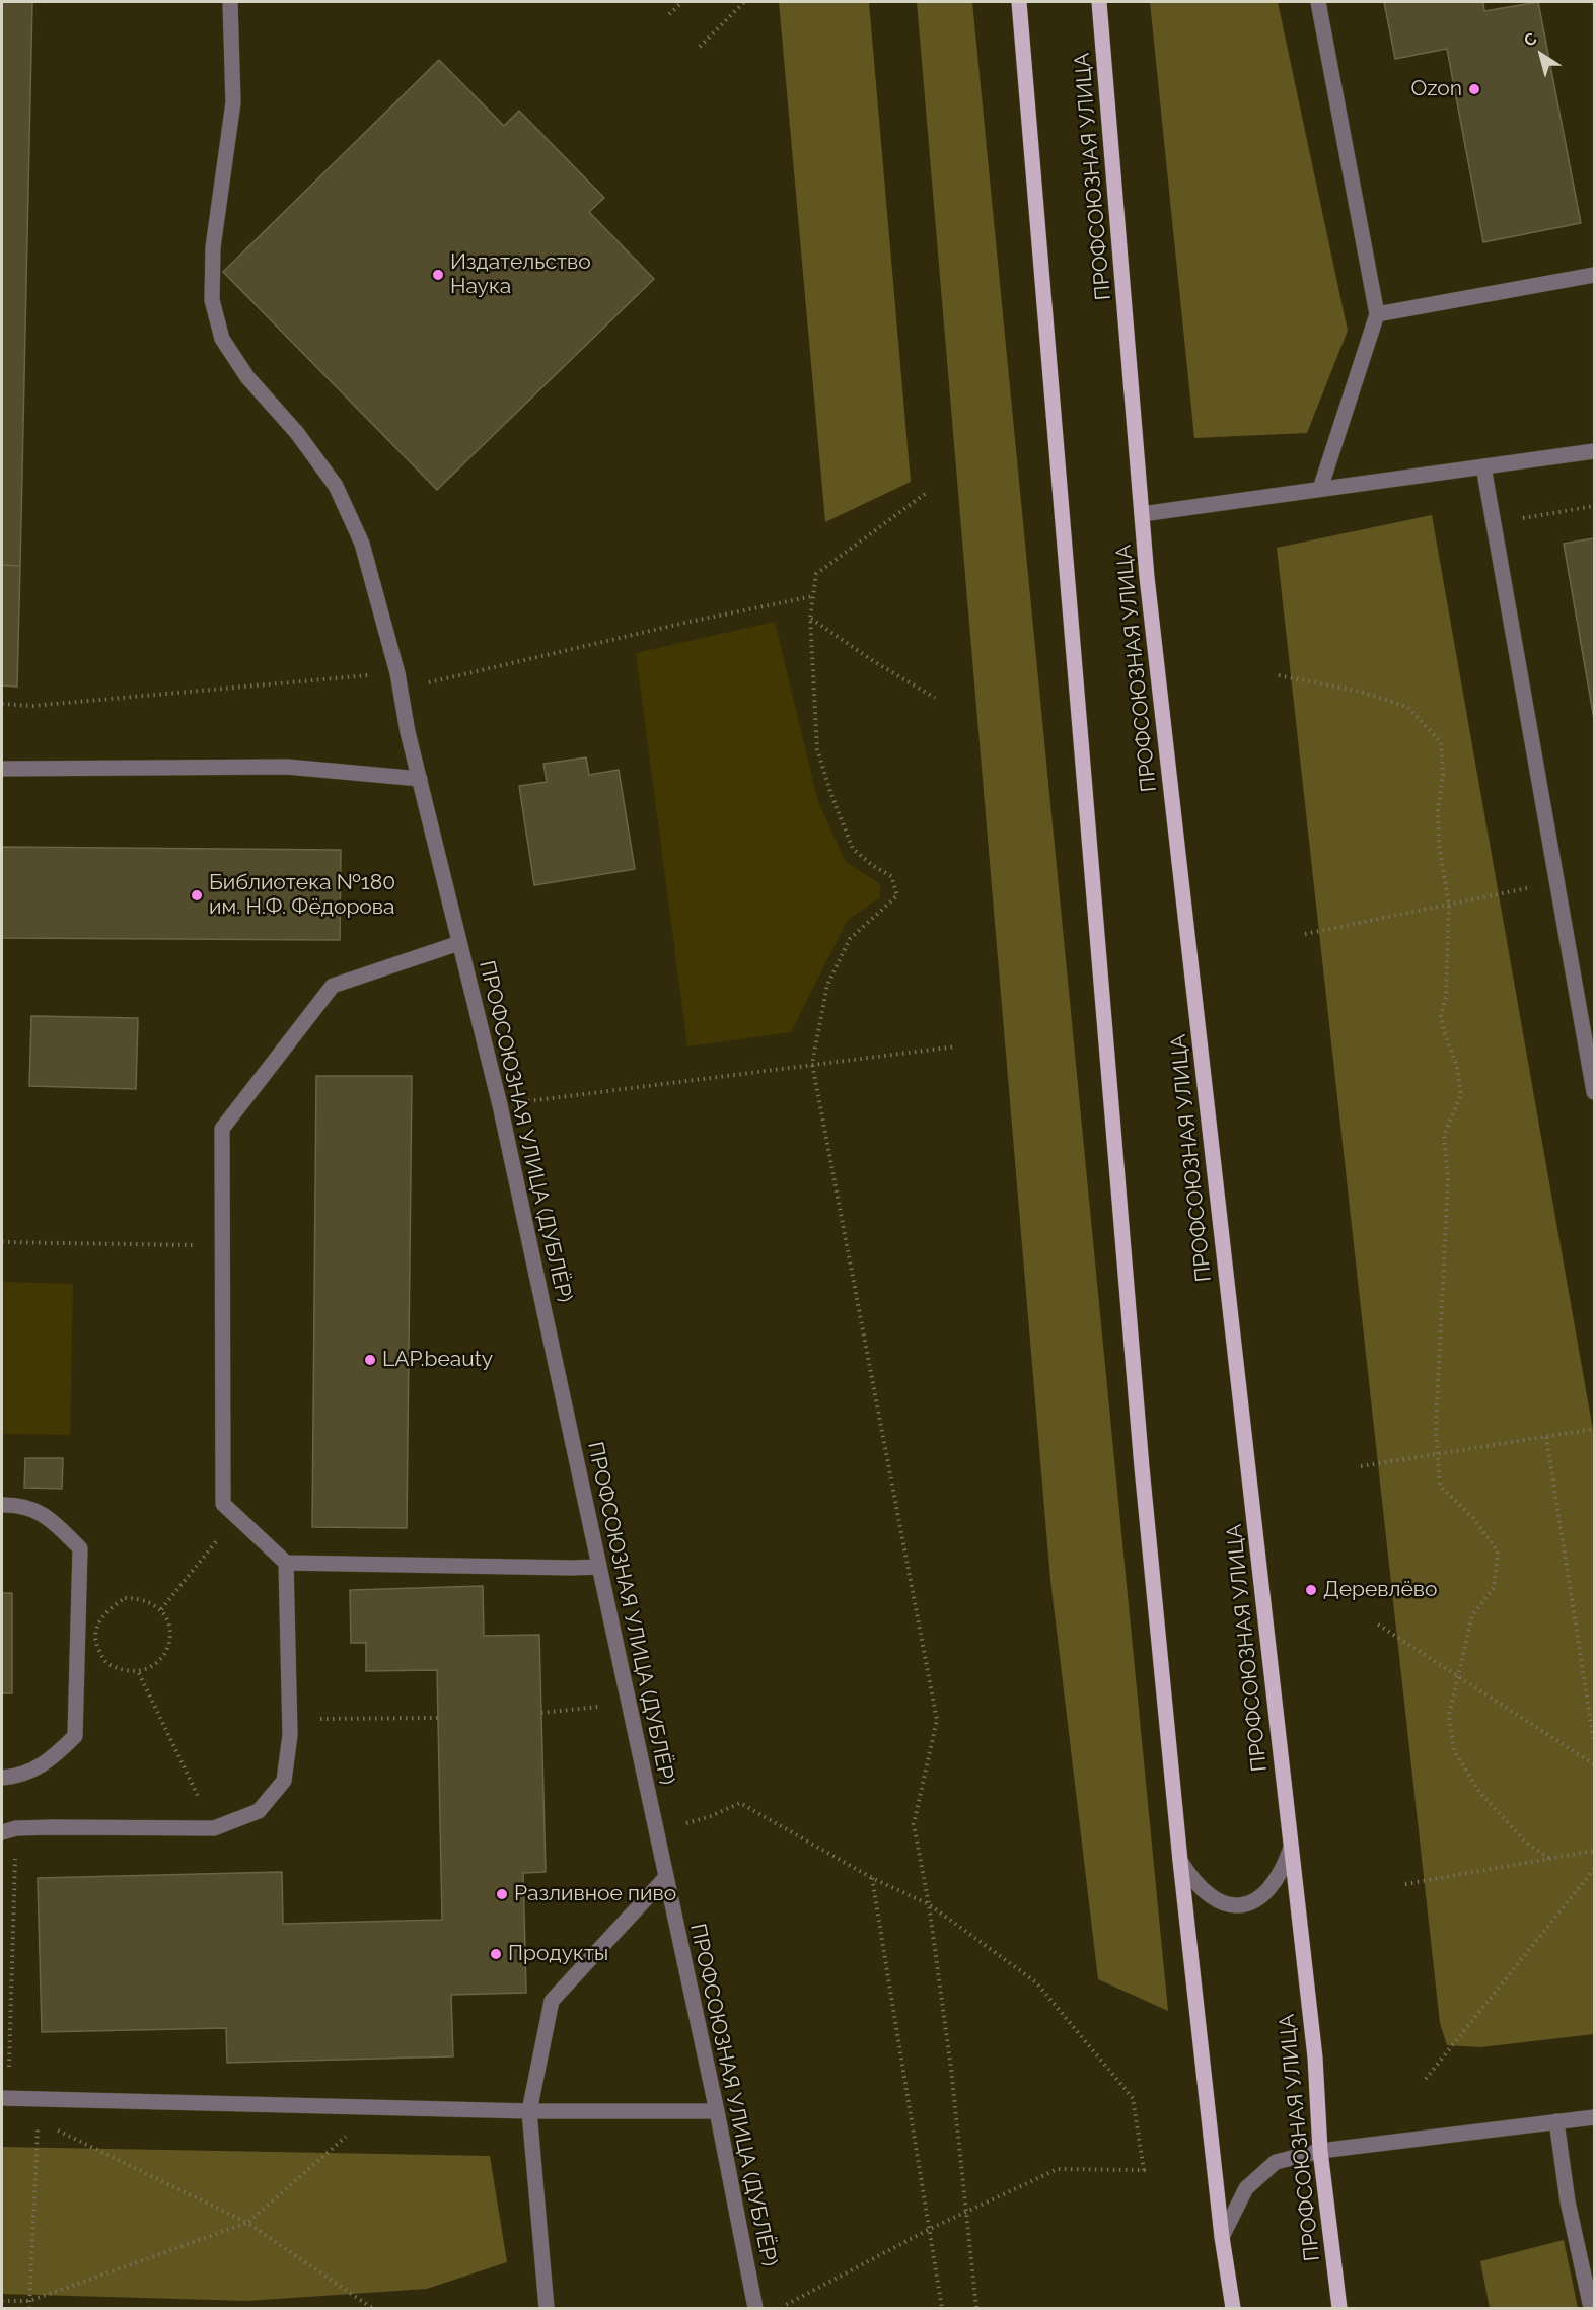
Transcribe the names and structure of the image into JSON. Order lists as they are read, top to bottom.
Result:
{
  "streets": {
    "main road": ["ПРОФСОЮЗНАЯ УЛИЦА"],
    "street": ["ПРОФСОЮЗНАЯ УЛИЦА (ДУБЛЁР)"]
  },
  "places": [
    "Ozon",
    "Издательство Наука",
    "Библиотека №180 им. Н.Ф. Фёдорова",
    "LAP.beauty",
    "Деревлёво",
    "Разливное пиво",
    "Продукты"
  ],
  "north": "top left"
}
